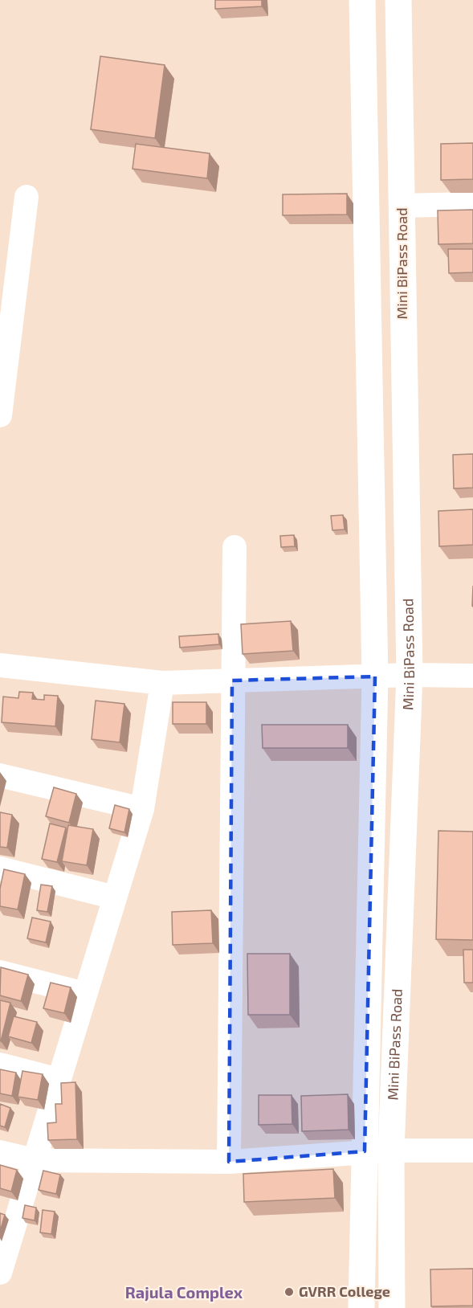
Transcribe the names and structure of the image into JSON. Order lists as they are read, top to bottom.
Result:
{
  "streets": {
    "street": ["Mini BiPass Road"]
  },
  "districts": ["Rajula Complex"],
  "places": ["GVRR College"]
}
